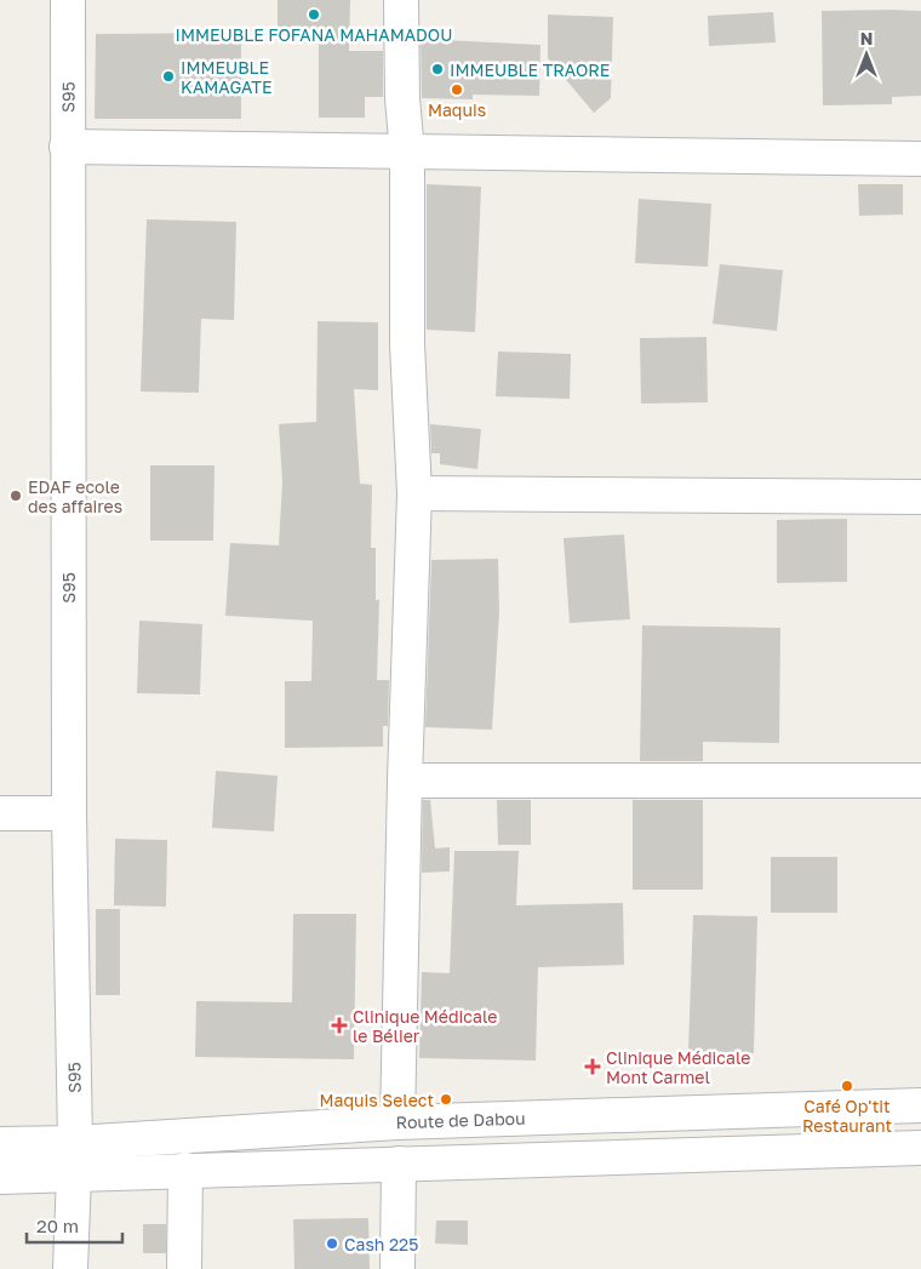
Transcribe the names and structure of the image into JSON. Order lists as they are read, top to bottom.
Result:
{
  "streets": {
    "street": ["S95", "Route de Dabou"]
  },
  "crossings": [
    ["S95", "Route de Dabou"]
  ],
  "places": {
    "other": [
      "IMMEUBLE FOFANA MAHAMADOU",
      "IMMEUBLE TRAORE",
      "IMMEUBLE KAMAGATE",
      "Maquis",
      "EDAF ecole des affaires",
      "Café Op'tit Restaurant",
      "Maquis Select",
      "Cash 225"
    ],
    "health": ["Clinique Médicale le Bélier", "Clinique Médicale Mont Carmel"]
  },
  "scale_bar": "20 m",
  "north": "top"
}
